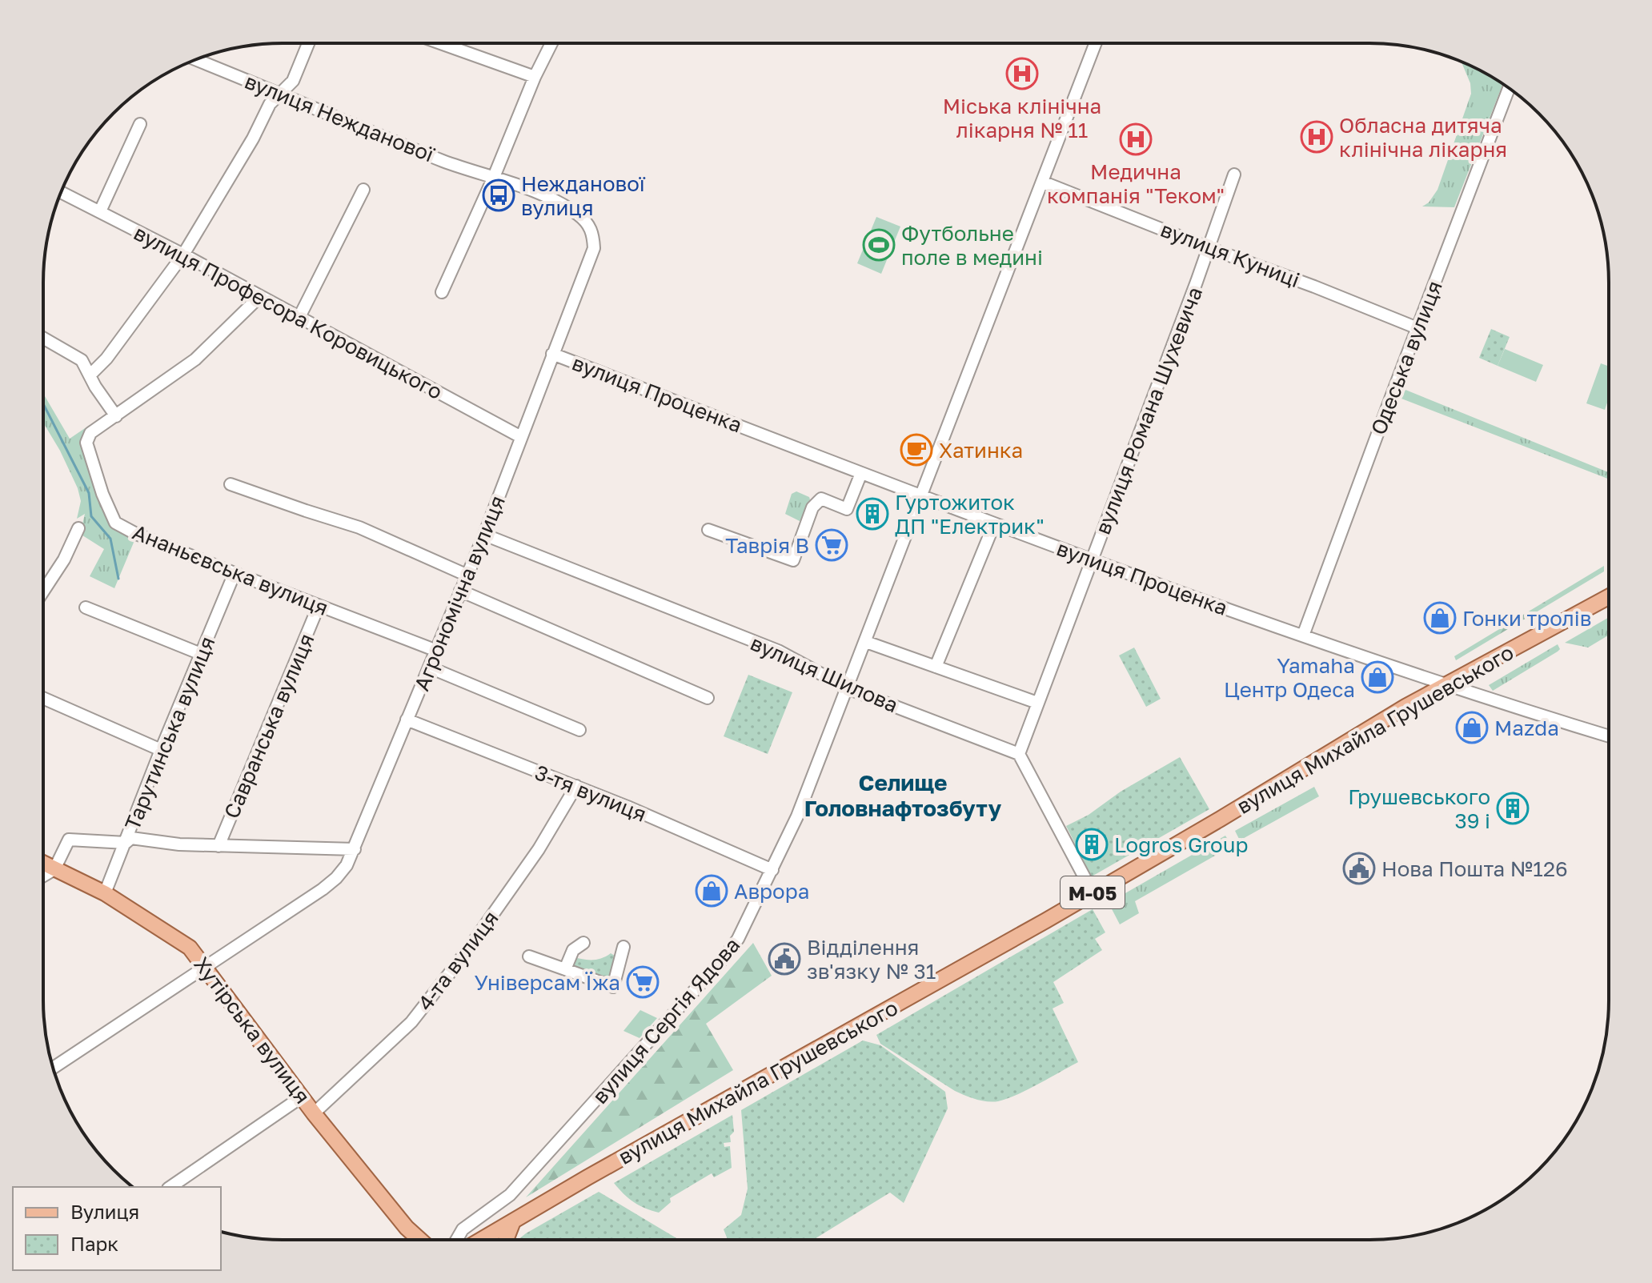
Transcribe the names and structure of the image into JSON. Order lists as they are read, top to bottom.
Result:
{
  "streets": {
    "main road": ["вулиця Михайла Грушевського", "М-05", "Хутірська вулиця"],
    "street": [
      "вулиця Нежданової",
      "вулиця Куниці",
      "вулиця Професора Коровицького",
      "Одеська вулиця",
      "вулиця Проценка",
      "вулиця Романа Шухевича",
      "Ананьєвська вулиця",
      "Агрономічна вулиця",
      "вулиця Шилова",
      "Савранська вулиця",
      "Тарутинська вулиця",
      "3-тя вулиця",
      "4-та вулиця",
      "вулиця Сергія Ядова"
    ]
  },
  "crossings": [
    ["вулиця Нежданової", "Агрономічна вулиця"],
    ["вулиця Куниці", "Одеська вулиця"],
    ["вулиця Куниці", "вулиця Романа Шухевича"],
    ["вулиця Куниці", "вулиця Сергія Ядова"],
    ["вулиця Професора Коровицького", "Агрономічна вулиця"],
    ["Одеська вулиця", "вулиця Проценка"],
    ["вулиця Проценка", "вулиця Романа Шухевича"],
    ["вулиця Проценка", "Агрономічна вулиця"],
    ["вулиця Проценка", "вулиця Михайла Грушевського"],
    ["вулиця Проценка", "вулиця Сергія Ядова"],
    ["вулиця Романа Шухевича", "вулиця Шилова"],
    ["Ананьєвська вулиця", "Агрономічна вулиця"],
    ["Ананьєвська вулиця", "Савранська вулиця"],
    ["Ананьєвська вулиця", "Тарутинська вулиця"],
    ["Агрономічна вулиця", "вулиця Шилова"],
    ["Агрономічна вулиця", "Савранська вулиця"],
    ["Агрономічна вулиця", "3-тя вулиця"],
    ["Агрономічна вулиця", "Хутірська вулиця"],
    ["вулиця Шилова", "вулиця Сергія Ядова"],
    ["Савранська вулиця", "Тарутинська вулиця"],
    ["Савранська вулиця", "Хутірська вулиця"],
    ["Тарутинська вулиця", "Хутірська вулиця"],
    ["3-тя вулиця", "4-та вулиця"],
    ["3-тя вулиця", "вулиця Сергія Ядова"],
    ["4-та вулиця", "Хутірська вулиця"]
  ],
  "districts": ["Селище Головнафтозбуту"],
  "places": {
    "hospital": ["Міська клінічна лікарня № 11", "Обласна дитяча клінічна лікарня", "Медична компанія \"Теком\""],
    "bus stop": ["Нежданової вулиця"],
    "sports": ["Футбольне поле в медині"],
    "cafe": ["Хатинка"],
    "building": ["Гуртожиток ДП \"Електрик\"", "Грушевського 39 і", "Logros Group"],
    "supermarket": ["Таврія В", "Універсам Їжа"],
    "shop": [
      "Гонки тролів",
      "Yamaha Центр Одеса",
      "Mazda",
      "Аврора"
    ],
    "public building": ["Нова Пошта №126", "Відділення зв'язку № 31"]
  },
  "legend": ["Вулиця", "Парк"]
}
